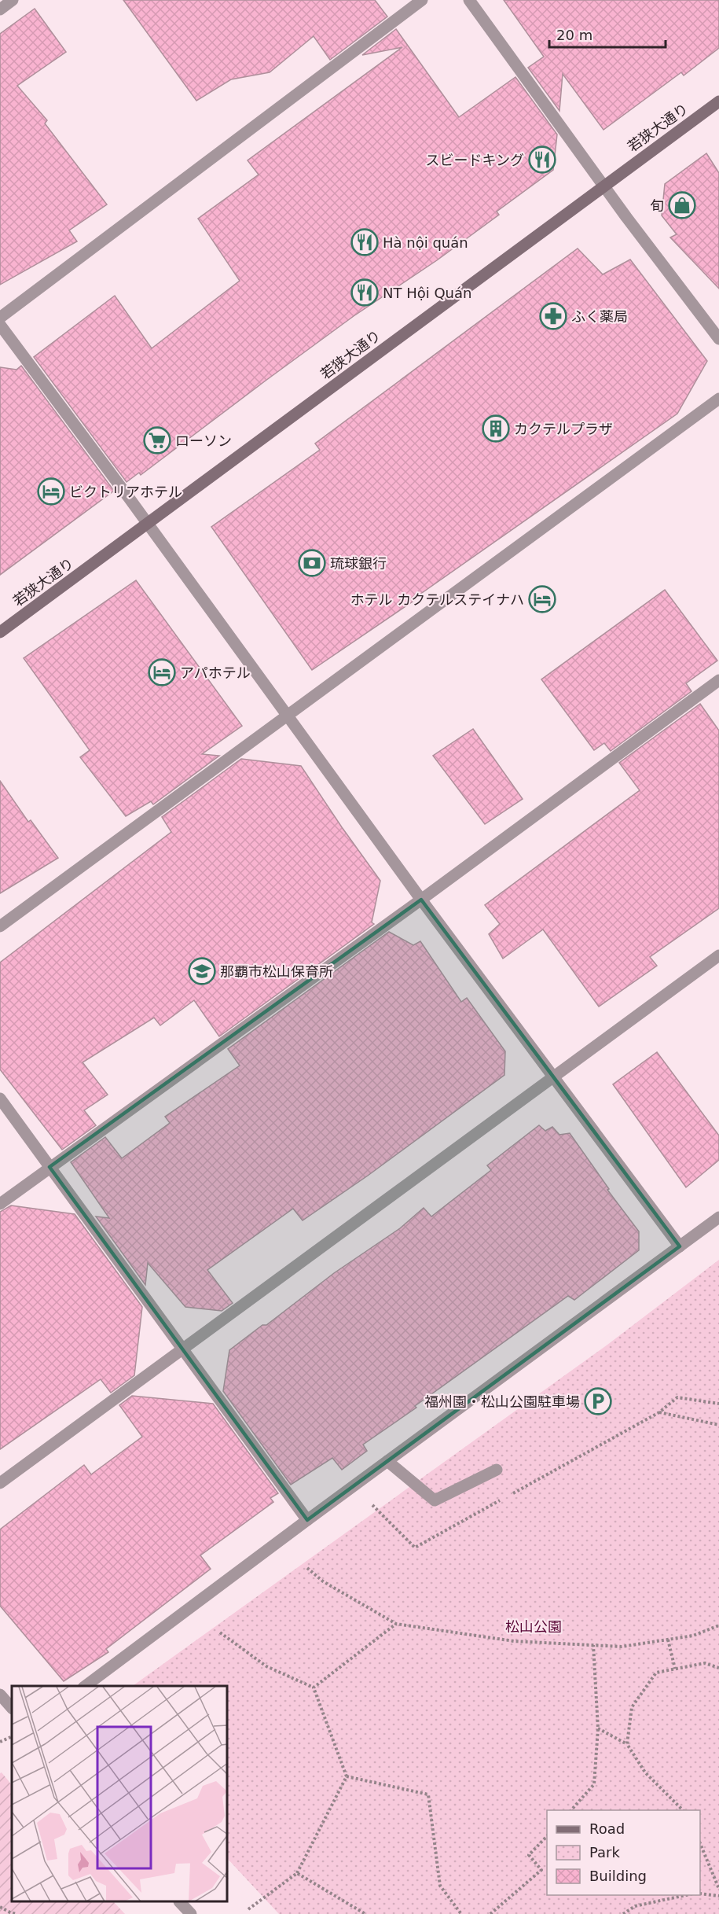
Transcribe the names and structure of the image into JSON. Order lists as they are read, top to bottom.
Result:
{
  "streets": {
    "main road": ["若狭大通り"]
  },
  "parks": ["松山公園"],
  "places": {
    "restaurant": ["スビードキング", "Hà nội quán", "NT Hội Quán"],
    "shop": ["旬"],
    "pharmacy": ["ふく薬局"],
    "building": ["カクテルプラザ"],
    "supermarket": ["ローソン"],
    "hotel": ["ビクトリアホテル", "ホテル カクテルステイナハ", "アパホテル"],
    "bank": ["琉球銀行"],
    "school or university": ["那覇市松山保育所"],
    "parking": ["福州園・松山公園駐車場"]
  },
  "legend": ["Road", "Park", "Building"],
  "scale_bar": "20 m"
}
